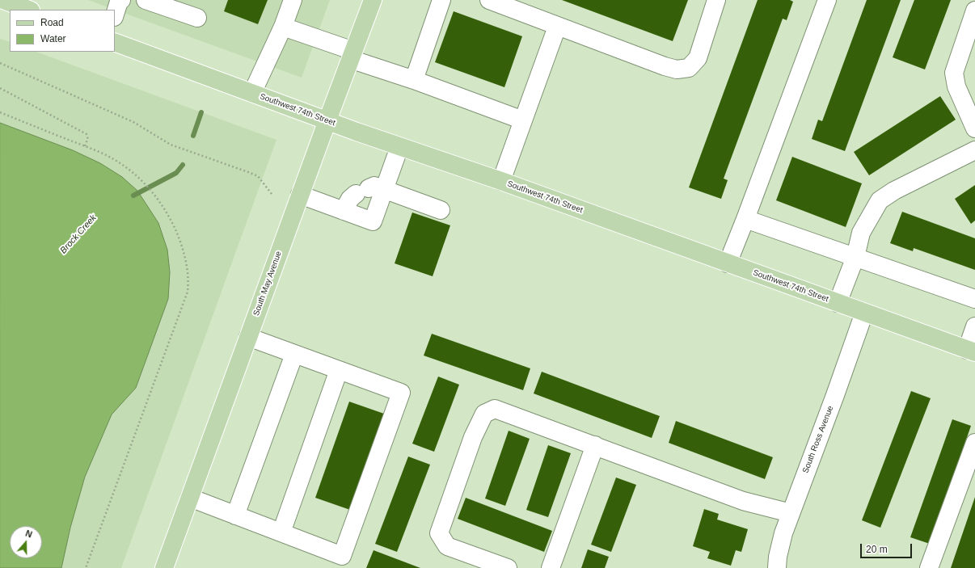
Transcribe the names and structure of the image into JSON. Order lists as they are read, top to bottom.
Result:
{
  "streets": {
    "main road": ["Southwest 74th Street", "South May Avenue"],
    "street": ["South Ross Avenue"]
  },
  "crossings": [
    ["Southwest 74th Street", "South May Avenue"],
    ["Southwest 74th Street", "South Ross Avenue"]
  ],
  "water": ["Brock Creek"],
  "legend": ["Road", "Water"],
  "scale_bar": "20 m",
  "north": "top"
}
